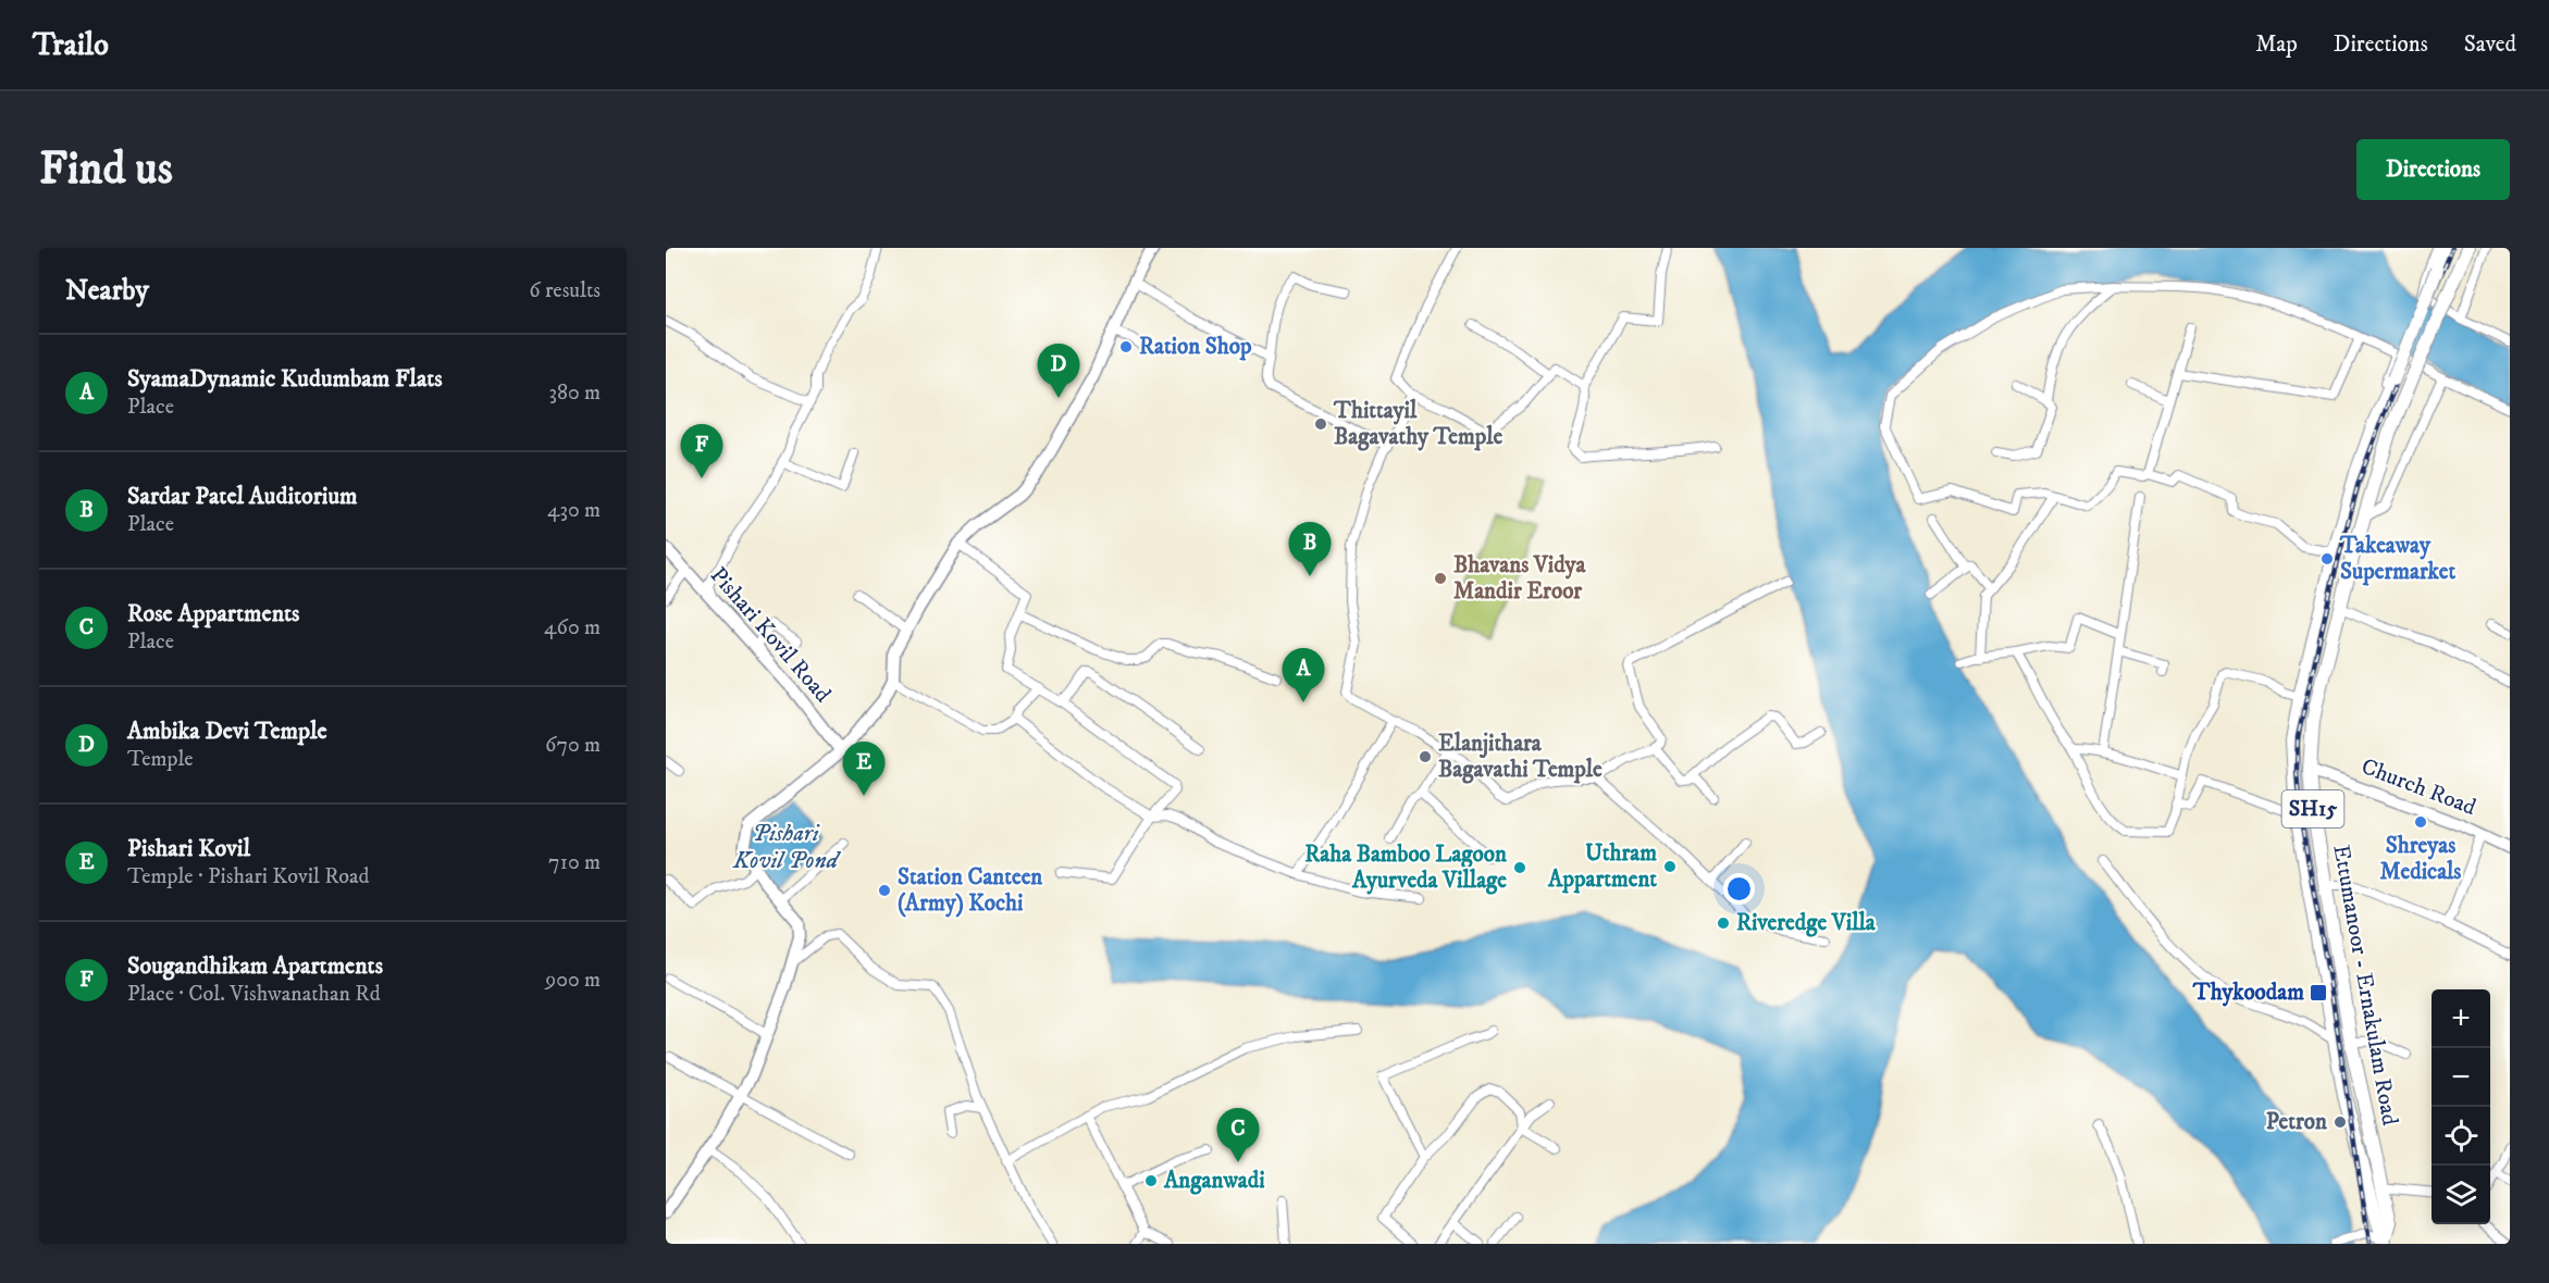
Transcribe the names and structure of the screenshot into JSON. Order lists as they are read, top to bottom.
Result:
{
  "streets": {
    "main road": ["SH15", "Ettumanoor - Ernakulam Road"],
    "street": ["Pishari Kovil Road", "Church Road"]
  },
  "crossings": [
    ["Church Road", "Ettumanoor - Ernakulam Road"]
  ],
  "water": ["Pishari Kovil Pond"],
  "places": {
    "other": [
      "Ration Shop",
      "Thittayil Bagavathy Temple",
      "Takeaway Supermarket",
      "Bhavans Vidya Mandir Eroor",
      "Elanjithara Bagavathi Temple",
      "Shreyas Medicals",
      "Uthram Appartment",
      "Raha Bamboo Lagoon Ayurveda Village",
      "Station Canteen (Army) Kochi",
      "Riveredge Villa",
      "Petron",
      "Anganwadi"
    ],
    "transit": ["Thykoodam"]
  },
  "page": {
    "header": "Trailo",
    "nav": ["Map", "Directions", "Saved"],
    "buttons": "Directions",
    "title": "Find us",
    "heading": ["Nearby", "6 results"],
    "list": [
      {
        "mark": "A",
        "name": "SyamaDynamic Kudumbam Flats",
        "note": "Place",
        "value": "380 m"
      },
      {
        "mark": "B",
        "name": "Sardar Patel Auditorium",
        "note": "Place",
        "value": "430 m"
      },
      {
        "mark": "C",
        "name": "Rose Appartments",
        "note": "Place",
        "value": "460 m"
      },
      {
        "mark": "D",
        "name": "Ambika Devi Temple",
        "note": "Temple",
        "value": "670 m"
      },
      {
        "mark": "E",
        "name": "Pishari Kovil",
        "note": "Temple · Pishari Kovil Road",
        "value": "710 m"
      },
      {
        "mark": "F",
        "name": "Sougandhikam Apartments",
        "note": "Place · Col. Vishwanathan Rd",
        "value": "900 m"
      }
    ],
    "pins": [
      "D",
      "F",
      "B",
      "A",
      "E",
      "C"
    ],
    "map_buttons": ["+", "−"]
  }
}
